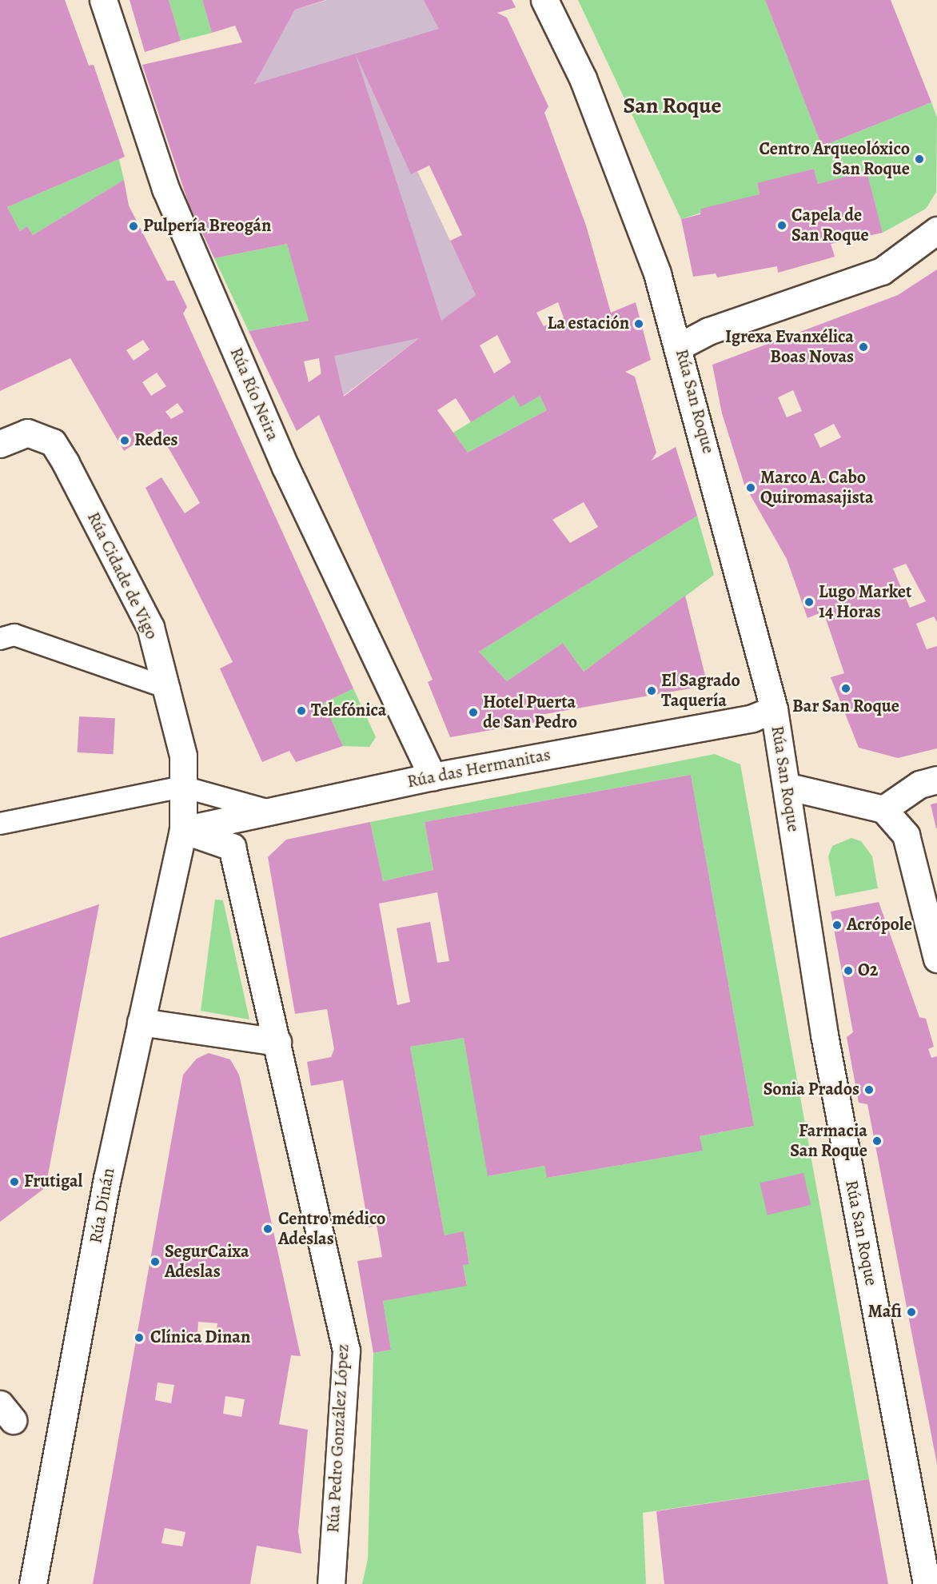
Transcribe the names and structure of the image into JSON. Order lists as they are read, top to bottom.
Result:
{
  "streets": {
    "street": [
      "Rúa Río Neira",
      "Rúa San Roque",
      "Rúa Cidade de Vigo",
      "Rúa das Hermanitas",
      "Rúa Dinán",
      "Rúa Pedro González López"
    ]
  },
  "crossings": [
    ["Rúa Río Neira", "Rúa das Hermanitas"],
    ["Rúa San Roque", "Rúa das Hermanitas"],
    ["Rúa Cidade de Vigo", "Rúa das Hermanitas"],
    ["Rúa Cidade de Vigo", "Rúa Dinán"],
    ["Rúa Cidade de Vigo", "Rúa Pedro González López"],
    ["Rúa das Hermanitas", "Rúa Dinán"],
    ["Rúa das Hermanitas", "Rúa Pedro González López"],
    ["Rúa Dinán", "Rúa Pedro González López"]
  ],
  "districts": ["San Roque"],
  "places": [
    "Centro Arqueolóxico San Roque",
    "Capela de San Roque",
    "Pulpería Breogán",
    "La estación",
    "Igrexa Evanxélica Boas Novas",
    "Redes",
    "Marco A. Cabo Quiromasajista",
    "Lugo Market 14 Horas",
    "Bar San Roque",
    "El Sagrado Taquería",
    "Telefónica",
    "Hotel Puerta de San Pedro",
    "Acrópole",
    "O2",
    "Sonia Prados",
    "Farmacia San Roque",
    "Frutigal",
    "Centro médico Adeslas",
    "SegurCaixa Adeslas",
    "Mafi",
    "Clínica Dinan"
  ]
}
